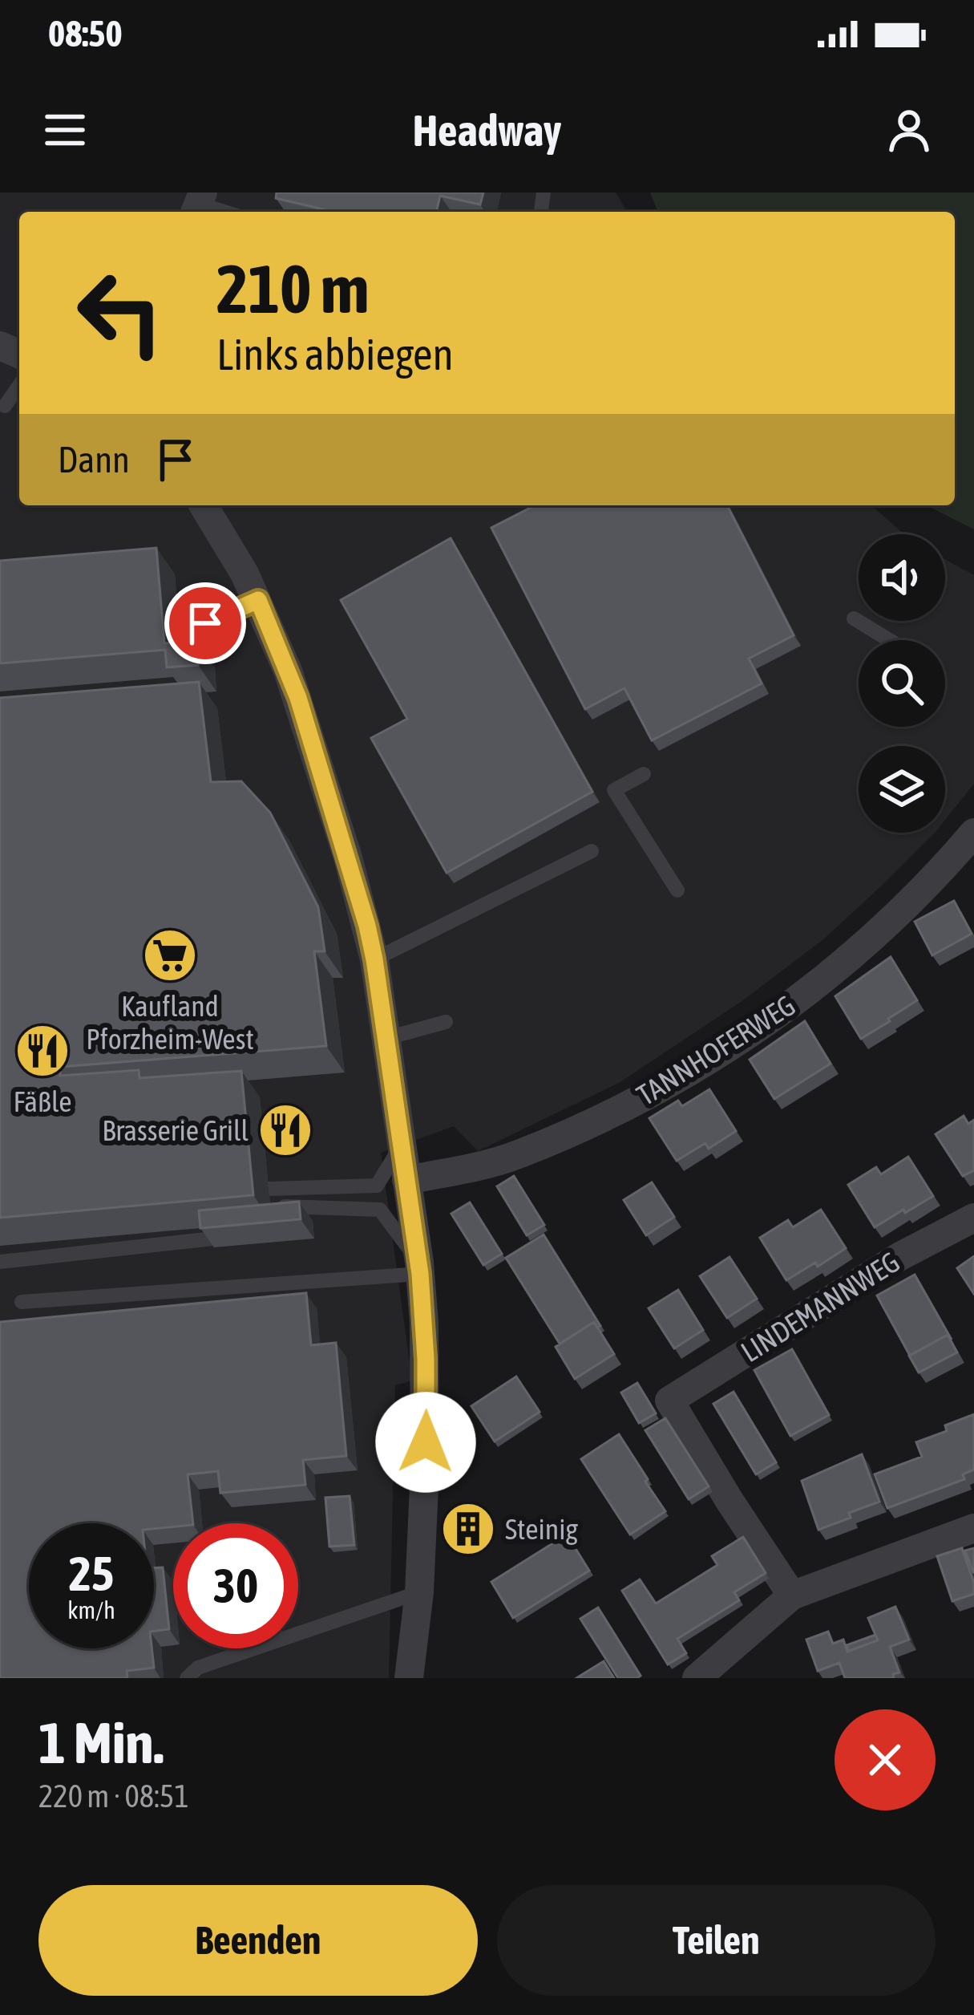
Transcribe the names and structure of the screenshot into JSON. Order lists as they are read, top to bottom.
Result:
{
  "streets": {
    "street": ["TANNHOFERWEG", "LINDEMANNWEG"]
  },
  "places": {
    "supermarket": ["Kaufland Pforzheim-West"],
    "restaurant": ["Fäßle", "Brasserie Grill"],
    "building": ["Steinig"]
  },
  "page": {
    "status": "08:50",
    "header": "Headway",
    "turn": ["210 m", "Links abbiegen"],
    "then": "Dann",
    "speed": "25 km/h",
    "limit": "30",
    "heading": ["1 Min.", "220 m · 08:51"],
    "buttons": ["Beenden", "Teilen"]
  }
}
